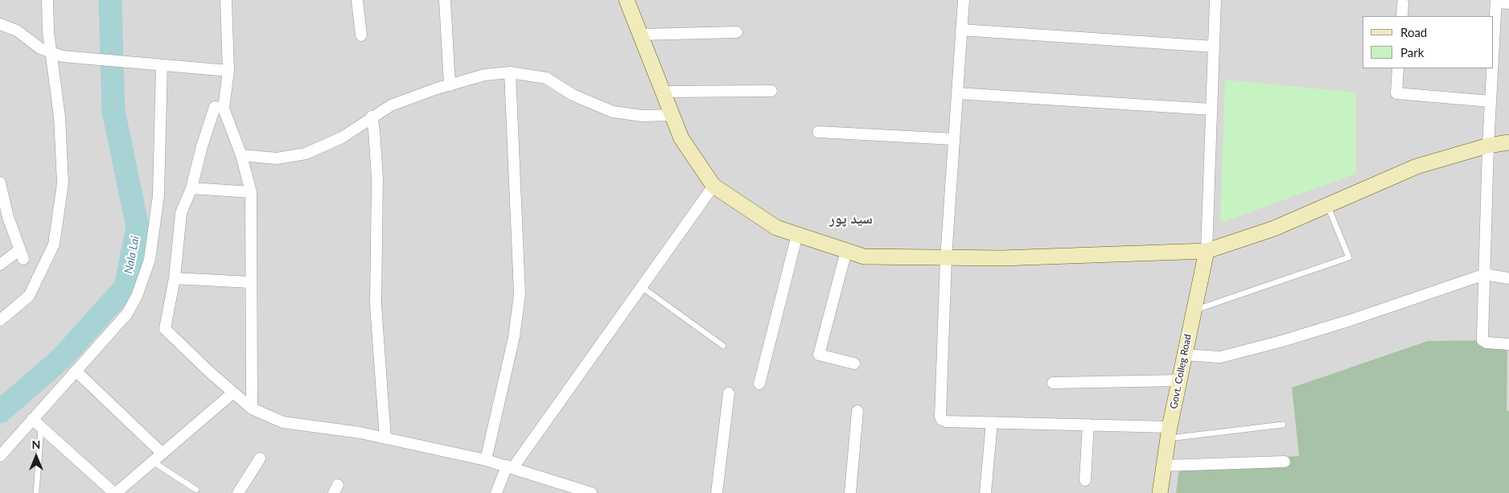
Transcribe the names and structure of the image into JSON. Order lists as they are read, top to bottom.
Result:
{
  "streets": {
    "main road": ["Govt. Colleg Road"]
  },
  "districts": ["سید پور"],
  "water": ["Nala Lai"],
  "legend": ["Road", "Park"],
  "north": "top"
}
